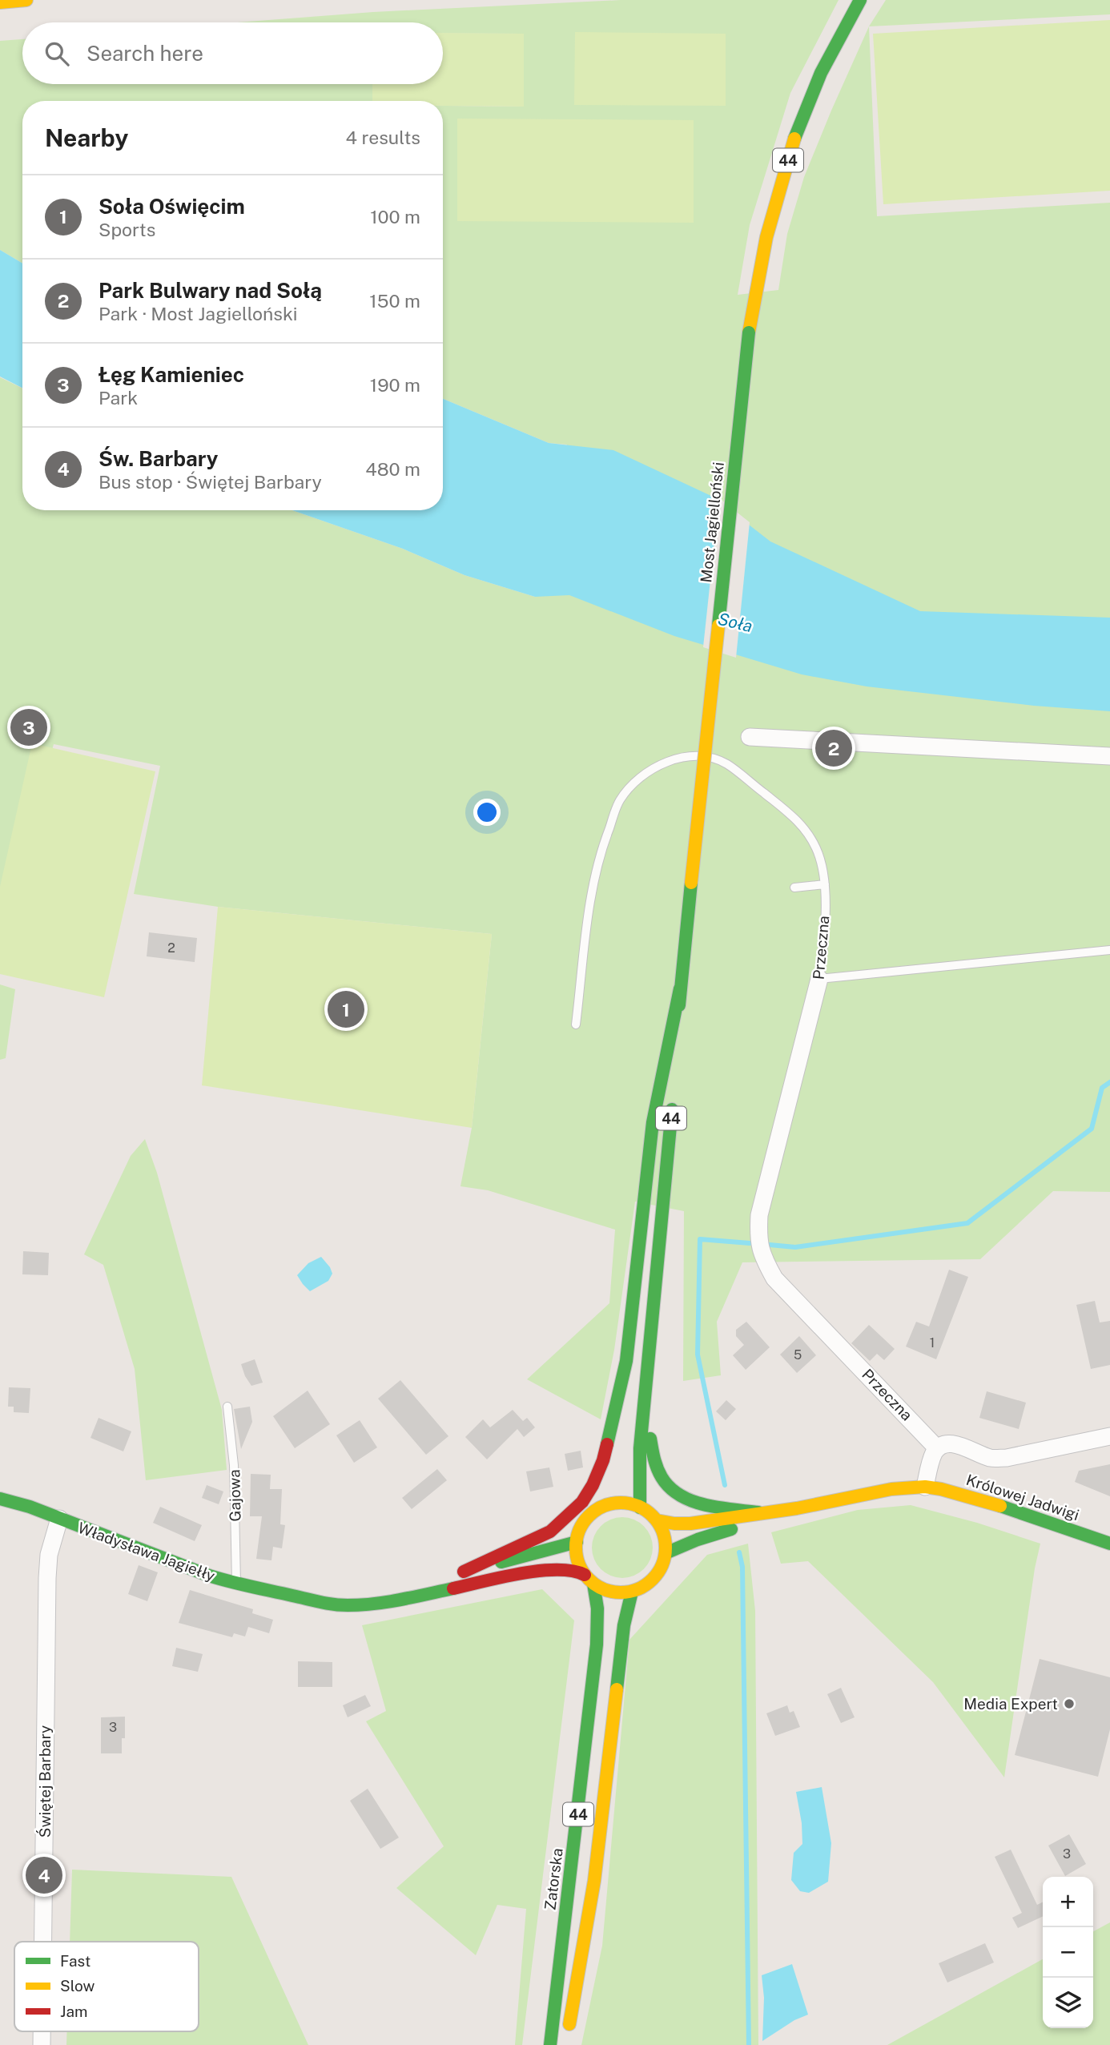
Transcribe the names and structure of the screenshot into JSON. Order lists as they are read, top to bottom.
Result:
{
  "streets": {
    "main road": [
      "44",
      "Most Jagielloński",
      "Królowej Jadwigi",
      "Władysława Jagiełły",
      "Zatorska"
    ],
    "street": ["Przeczna", "Świętej Barbary"],
    "lane": ["Gajowa"]
  },
  "crossings": [
    ["44", "Most Jagielloński"],
    ["44", "Władysława Jagiełły"],
    ["44", "Zatorska"],
    ["Gajowa", "Władysława Jagiełły"],
    ["Władysława Jagiełły", "Świętej Barbary"],
    ["Władysława Jagiełły", "Zatorska"]
  ],
  "water": ["Soła"],
  "places": ["Media Expert"],
  "house_numbers": [
    "2",
    "1",
    "5",
    "3",
    "3"
  ],
  "legend": ["Fast", "Slow", "Jam"],
  "page": {
    "search": "Search here",
    "heading": ["Nearby", "4 results"],
    "list": [
      {
        "mark": "1",
        "name": "Soła Oświęcim",
        "note": "Sports",
        "value": "100 m"
      },
      {
        "mark": "2",
        "name": "Park Bulwary nad Sołą",
        "note": "Park · Most Jagielloński",
        "value": "150 m"
      },
      {
        "mark": "3",
        "name": "Łęg Kamieniec",
        "note": "Park",
        "value": "190 m"
      },
      {
        "mark": "4",
        "name": "Św. Barbary",
        "note": "Bus stop · Świętej Barbary",
        "value": "480 m"
      }
    ],
    "pins": [
      "3",
      "2",
      "1",
      "4"
    ],
    "map_buttons": ["+", "−"]
  }
}
